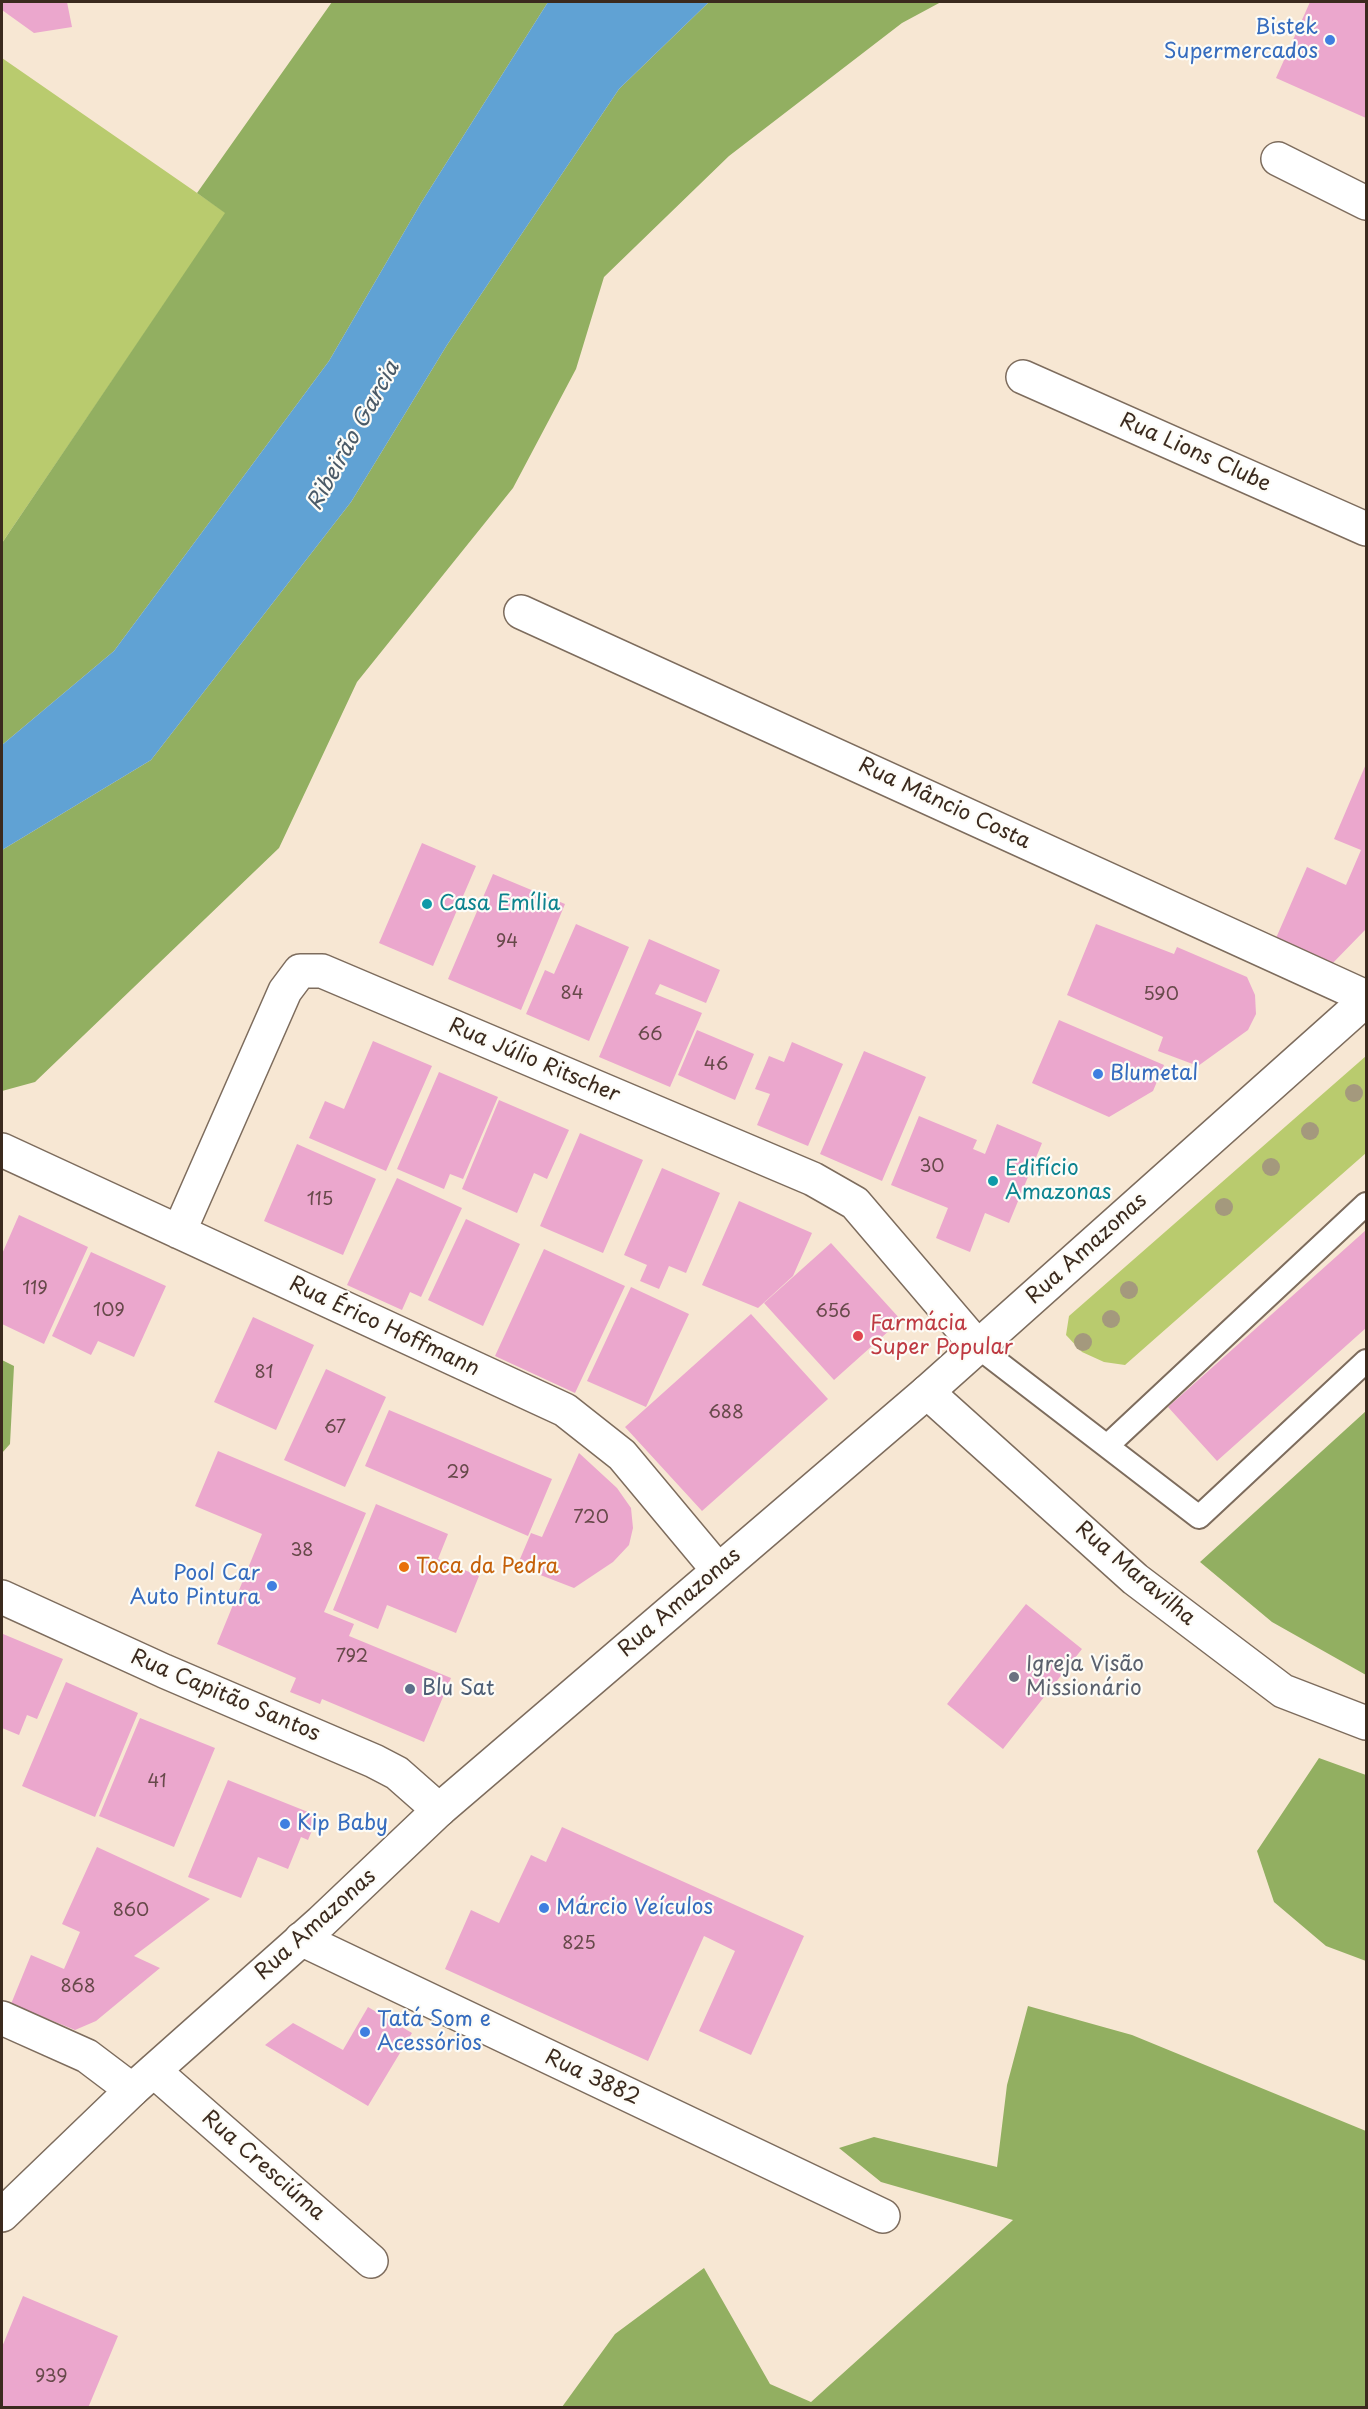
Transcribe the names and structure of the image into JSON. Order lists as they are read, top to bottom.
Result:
{
  "streets": {
    "street": [
      "Rua Lions Clube",
      "Rua Mâncio Costa",
      "Rua Júlio Ritscher",
      "Rua Amazonas",
      "Rua Érico Hoffmann",
      "Rua Maravilha",
      "Rua Capitão Santos",
      "Rua 3882",
      "Rua Cresciúma"
    ]
  },
  "crossings": [
    ["Rua Mâncio Costa", "Rua Amazonas"],
    ["Rua Júlio Ritscher", "Rua Amazonas"],
    ["Rua Júlio Ritscher", "Rua Érico Hoffmann"],
    ["Rua Amazonas", "Rua Érico Hoffmann"],
    ["Rua Amazonas", "Rua Maravilha"],
    ["Rua Amazonas", "Rua Capitão Santos"],
    ["Rua Amazonas", "Rua 3882"],
    ["Rua Amazonas", "Rua Cresciúma"]
  ],
  "water": ["Ribeirão Garcia"],
  "places": [
    "Bistek Supermercados",
    "Casa Emília",
    "Blumetal",
    "Edifício Amazonas",
    "Farmácia Super Popular",
    "Toca da Pedra",
    "Pool Car Auto Pintura",
    "Igreja Visão Missionário",
    "Blu Sat",
    "Kip Baby",
    "Márcio Veículos",
    "Tatá Som e Acessórios"
  ],
  "house_numbers": [
    "94",
    "84",
    "590",
    "66",
    "46",
    "30",
    "115",
    "119",
    "109",
    "656",
    "81",
    "688",
    "67",
    "29",
    "720",
    "38",
    "792",
    "41",
    "860",
    "825",
    "868",
    "939"
  ]
}
